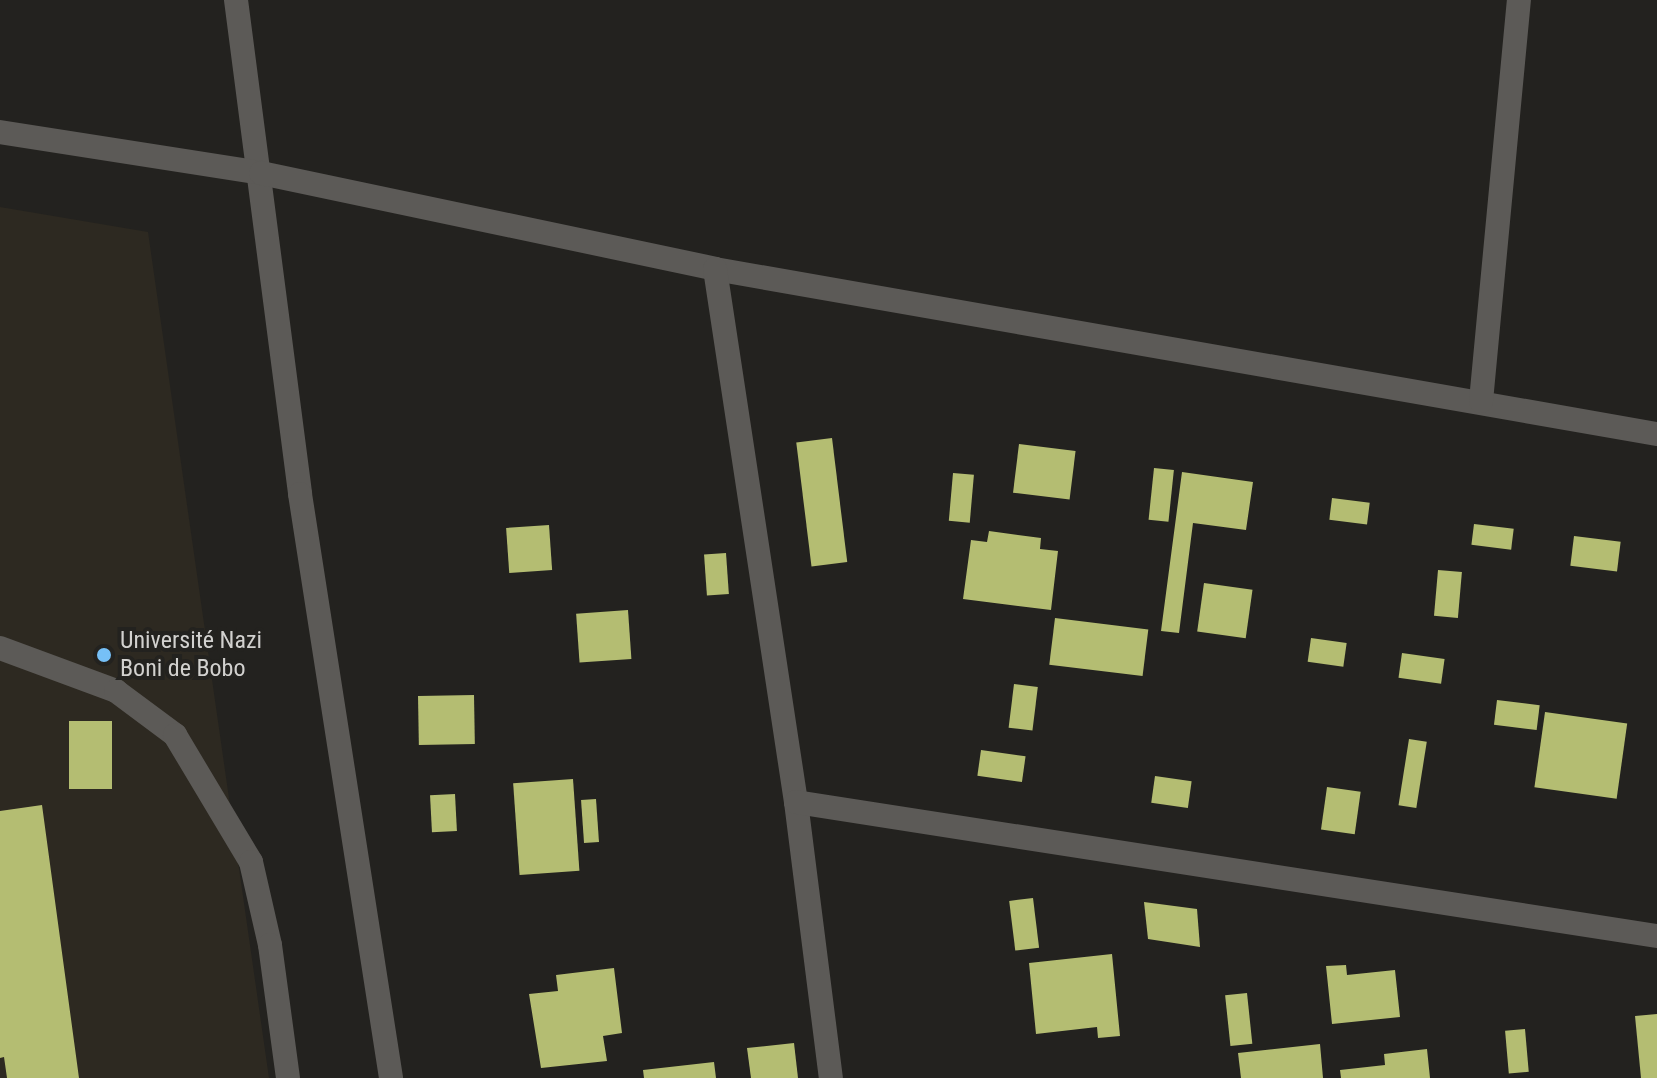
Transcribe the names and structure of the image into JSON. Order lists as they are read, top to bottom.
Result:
{
  "places": ["Université Nazi Boni de Bobo"]
}
